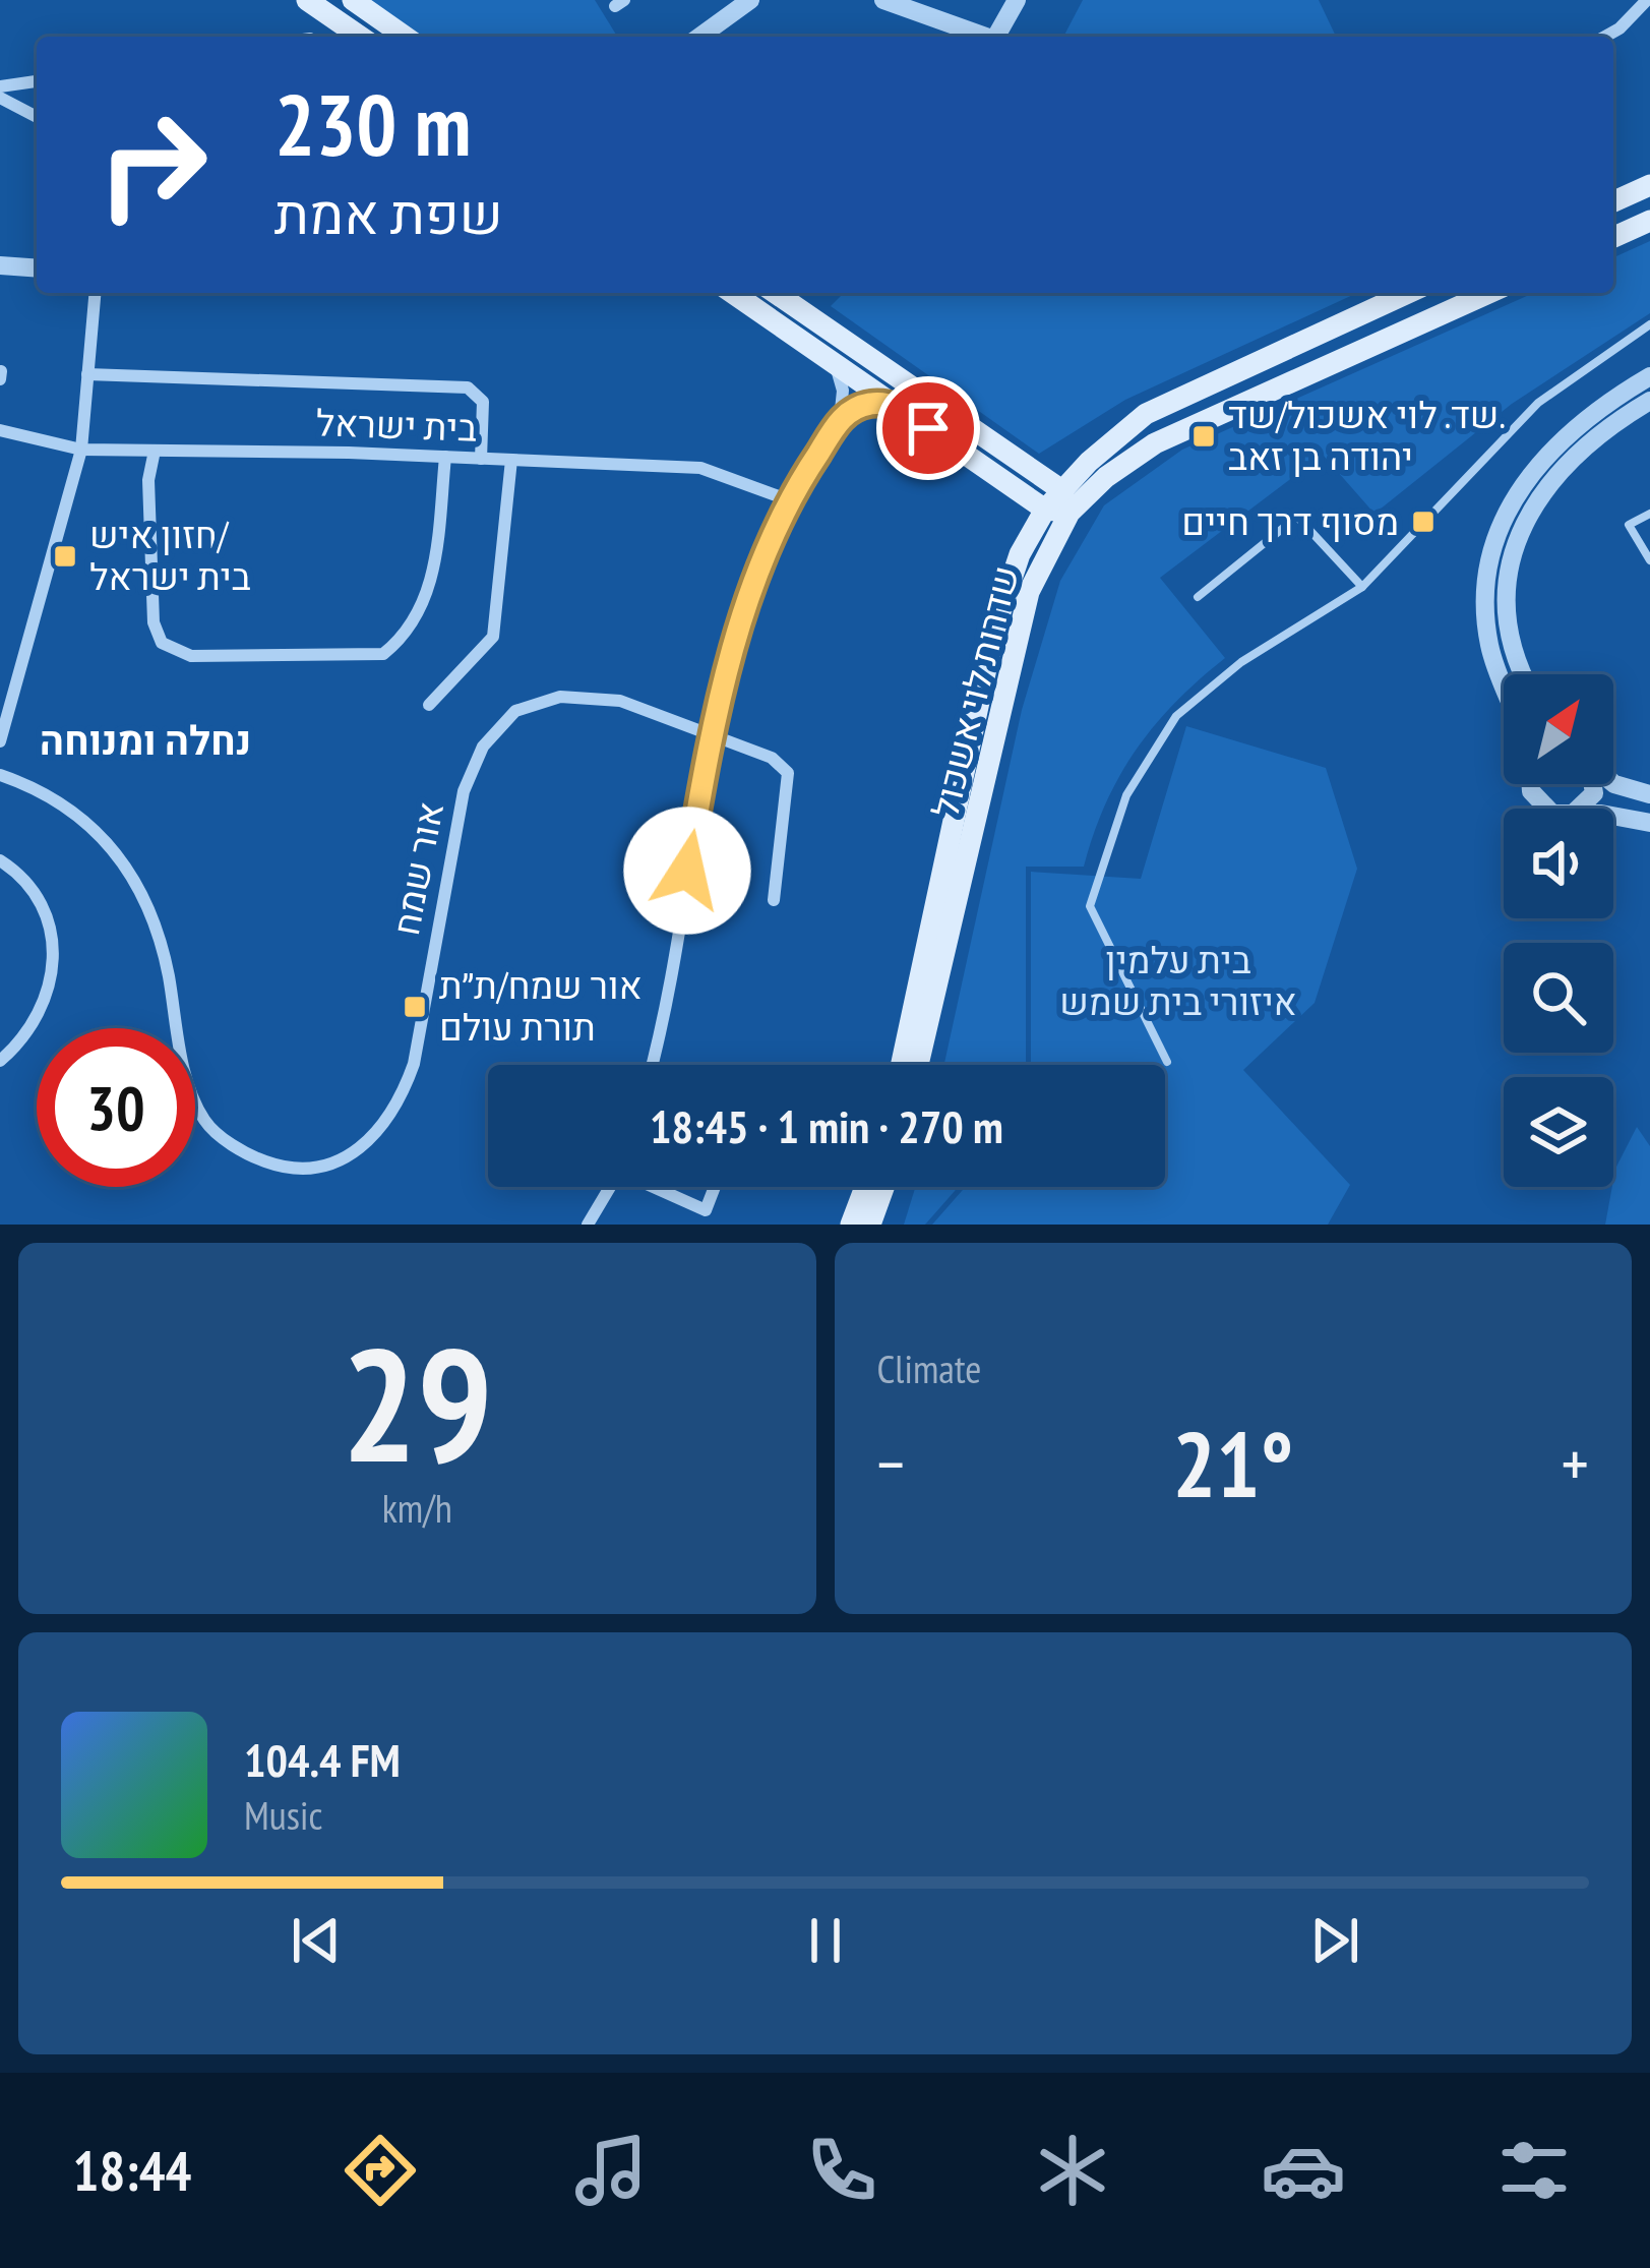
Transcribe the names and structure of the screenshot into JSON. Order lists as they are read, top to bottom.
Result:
{
  "streets": {
    "main road": ["שדרות לוי אשכול"],
    "street": ["בית ישראל", "אור שמח"]
  },
  "districts": ["נחלה ומנוחה"],
  "parks": ["בית עלמין איזורי בית שמש"],
  "places": {
    "transit": [
      "שד. לוי אשכול/שד. יהודה בן זאב",
      "מסוף דרך חיים",
      "חזון איש/ בית ישראל",
      "אור שמח/ת״ת תורת עולם"
    ]
  },
  "north": "top right",
  "page": {
    "turn": ["230 m", "שפת אמת"],
    "limit": "30",
    "trip": "18:45 · 1 min · 270 m",
    "tile": [
      ["29", "km/h"],
      "Climate"
    ],
    "heat": ["−", "21°", "+"],
    "song": ["104.4 FM", "Music"],
    "tabs": "18:44"
  }
}
